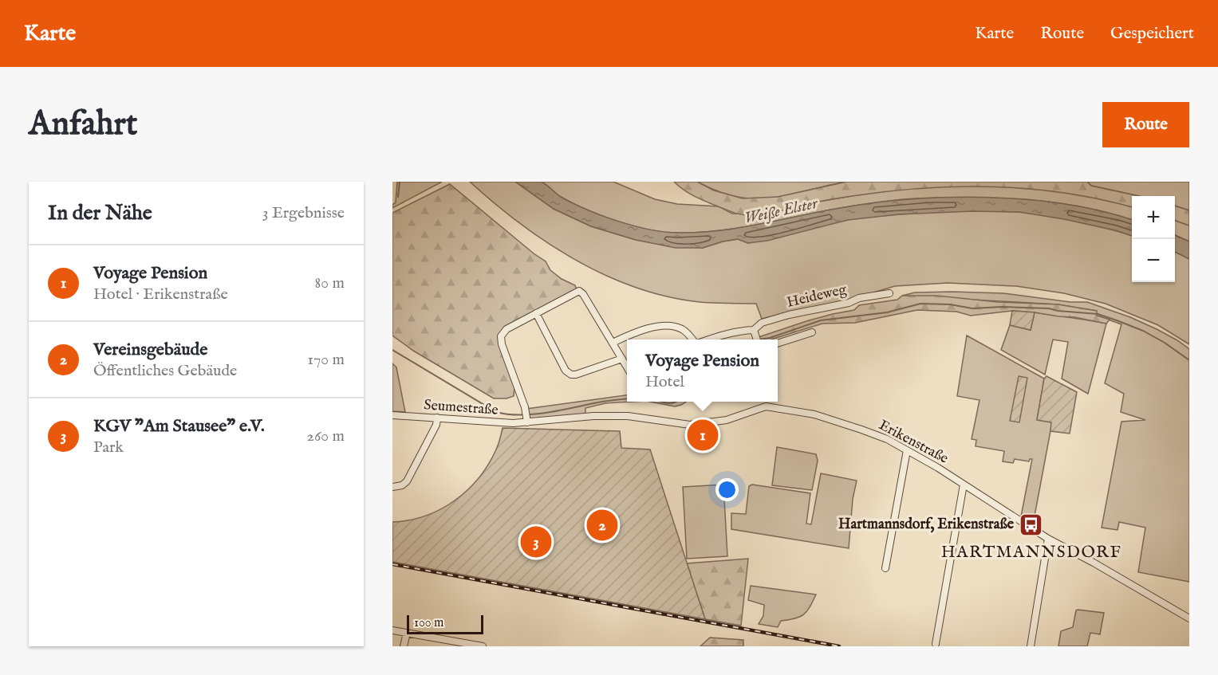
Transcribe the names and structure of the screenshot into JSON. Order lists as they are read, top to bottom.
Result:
{
  "streets": {
    "street": ["Heideweg", "Seumestraße", "Erikenstraße"]
  },
  "crossings": [
    ["Seumestraße", "Erikenstraße"]
  ],
  "districts": ["HARTMANNSDORF"],
  "water": ["Weiße Elster"],
  "places": {
    "bus stop": ["Hartmannsdorf, Erikenstraße"]
  },
  "scale_bar": "100 m",
  "page": {
    "header": "Karte",
    "nav": ["Karte", "Route", "Gespeichert"],
    "buttons": "Route",
    "title": "Anfahrt",
    "heading": ["In der Nähe", "3 Ergebnisse"],
    "map_buttons": ["+", "−"],
    "list": [
      {
        "mark": "1",
        "name": "Voyage Pension",
        "note": "Hotel · Erikenstraße",
        "value": "80 m"
      },
      {
        "mark": "2",
        "name": "Vereinsgebäude",
        "note": "Öffentliches Gebäude",
        "value": "170 m"
      },
      {
        "mark": "3",
        "name": "KGV \"Am Stausee\" e.V.",
        "note": "Park",
        "value": "260 m"
      }
    ],
    "popup": ["Voyage Pension", "Hotel"],
    "pins": ["1", "2", "3"],
    "scale": "100 m"
  }
}
